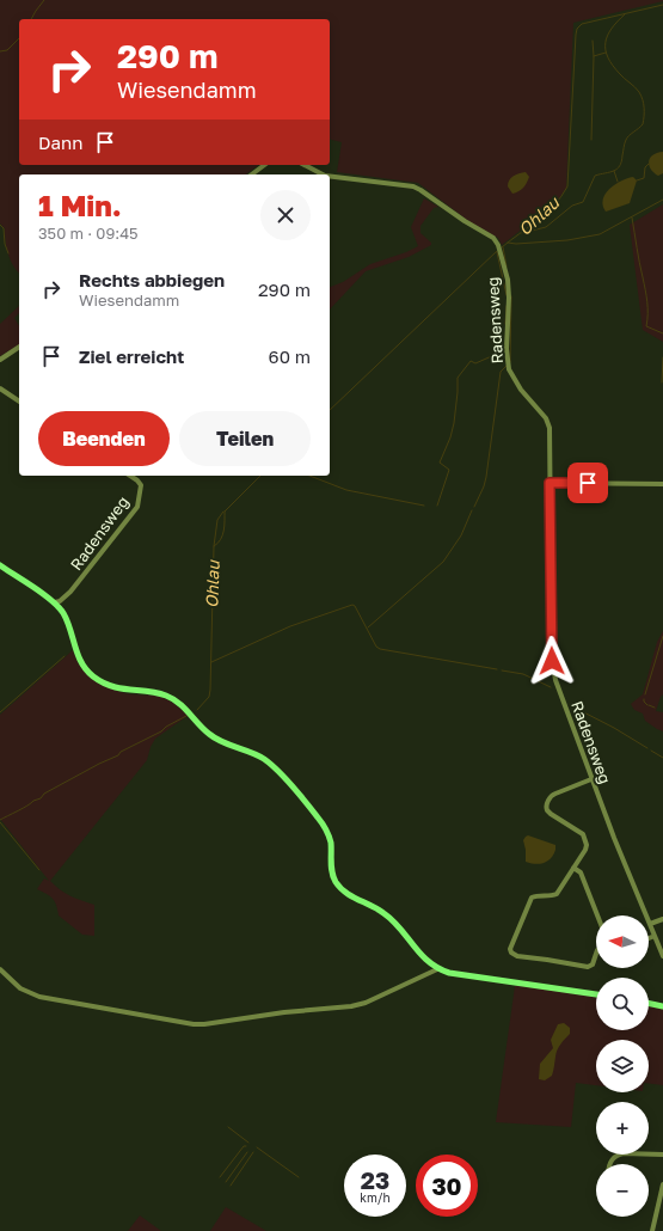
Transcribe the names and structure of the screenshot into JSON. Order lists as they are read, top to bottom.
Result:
{
  "streets": {
    "street": ["Radensweg"]
  },
  "water": ["Ohlau"],
  "north": "left",
  "page": {
    "turn": ["290 m", "Wiesendamm"],
    "then": "Dann",
    "heading": ["1 Min.", "350 m · 09:45"],
    "list": [
      {
        "name": "Rechts abbiegen",
        "note": "Wiesendamm",
        "value": "290 m"
      },
      {
        "name": "Ziel erreicht",
        "value": "60 m"
      }
    ],
    "buttons": ["Beenden", "Teilen"],
    "map_buttons": ["+", "−"],
    "speed": "23 km/h",
    "limit": "30"
  }
}
